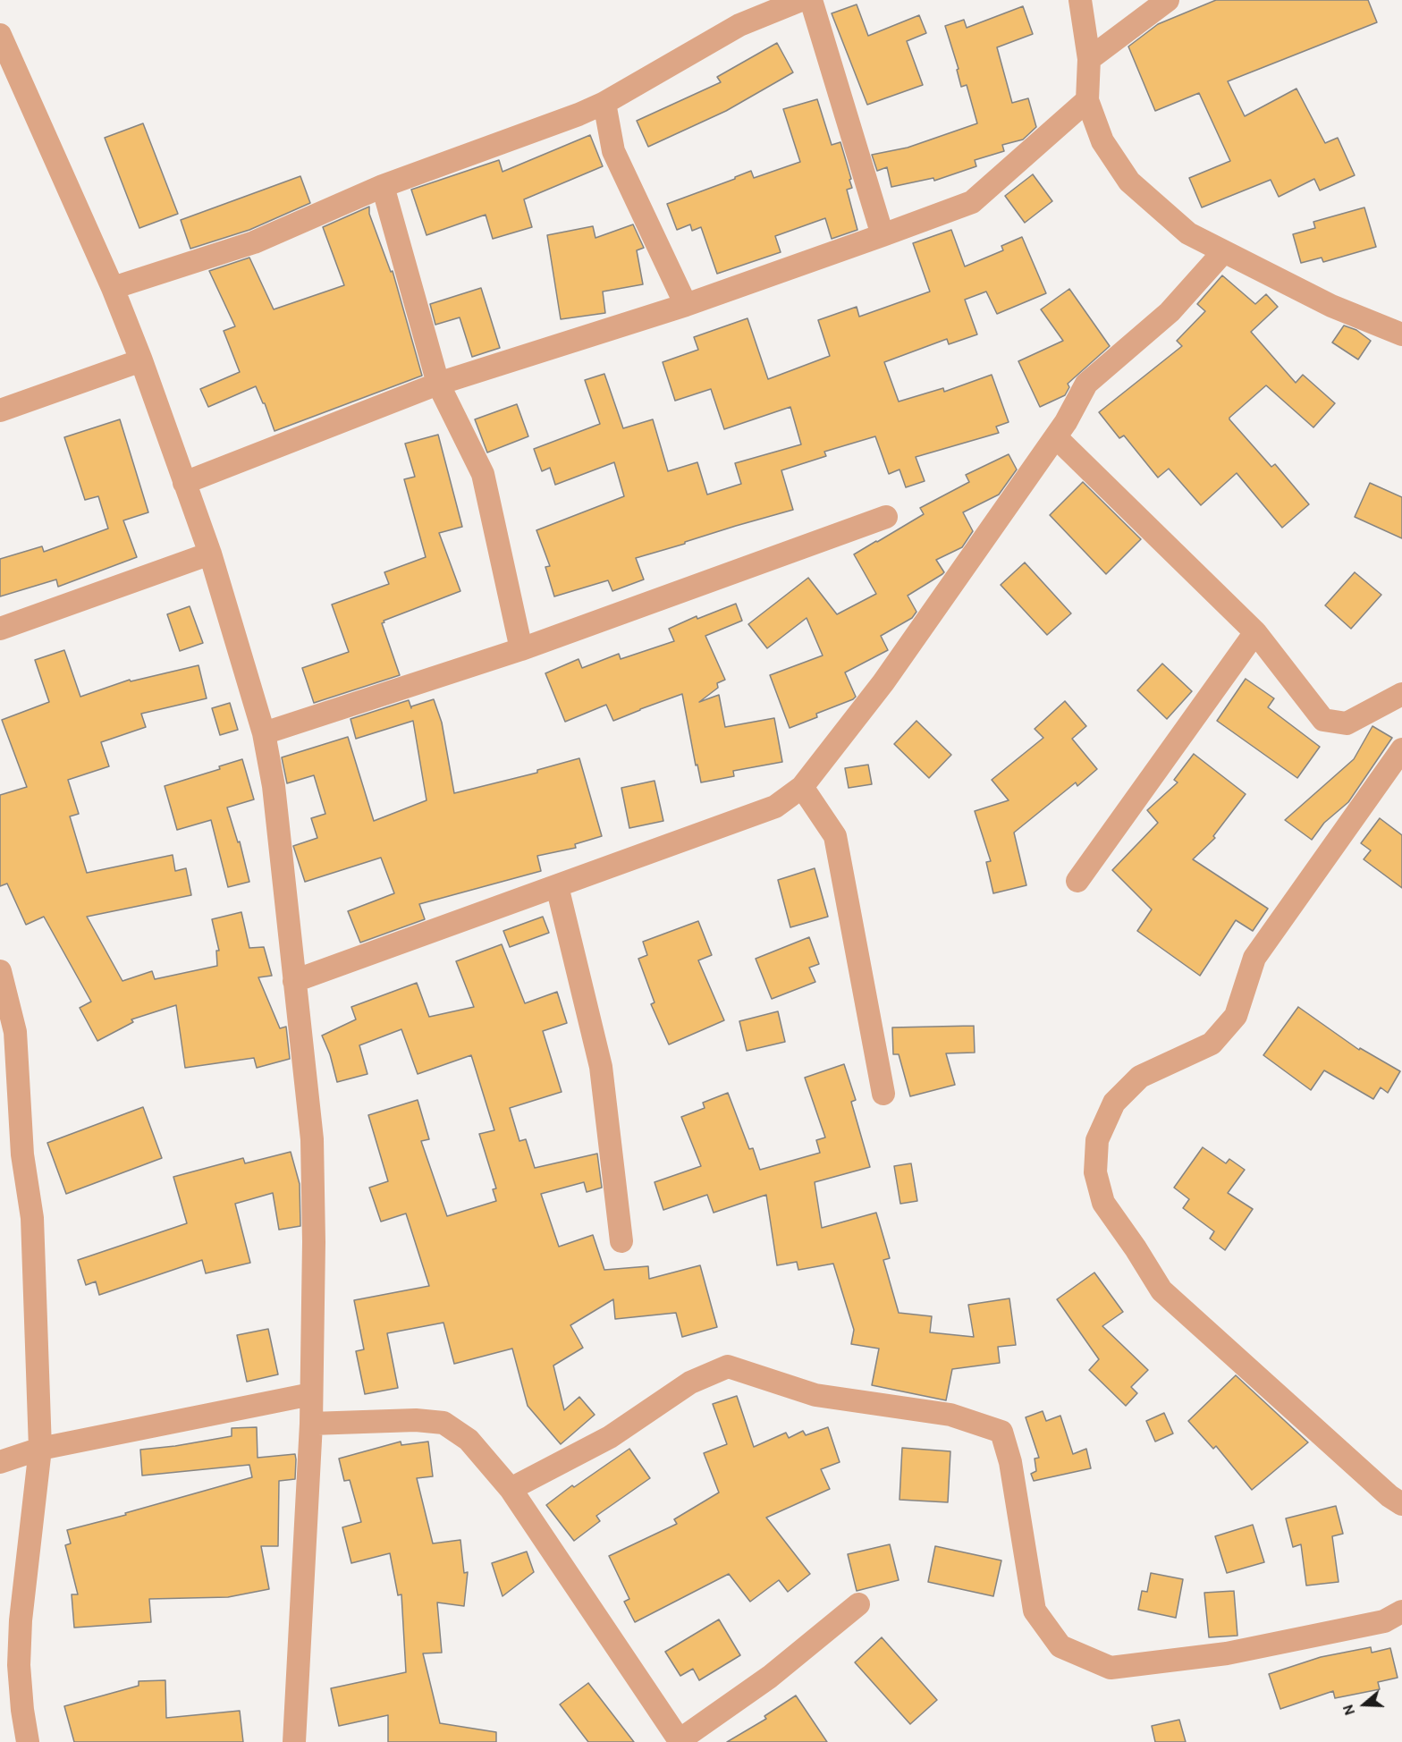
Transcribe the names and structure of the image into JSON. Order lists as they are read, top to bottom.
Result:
{
  "north": "left"
}
